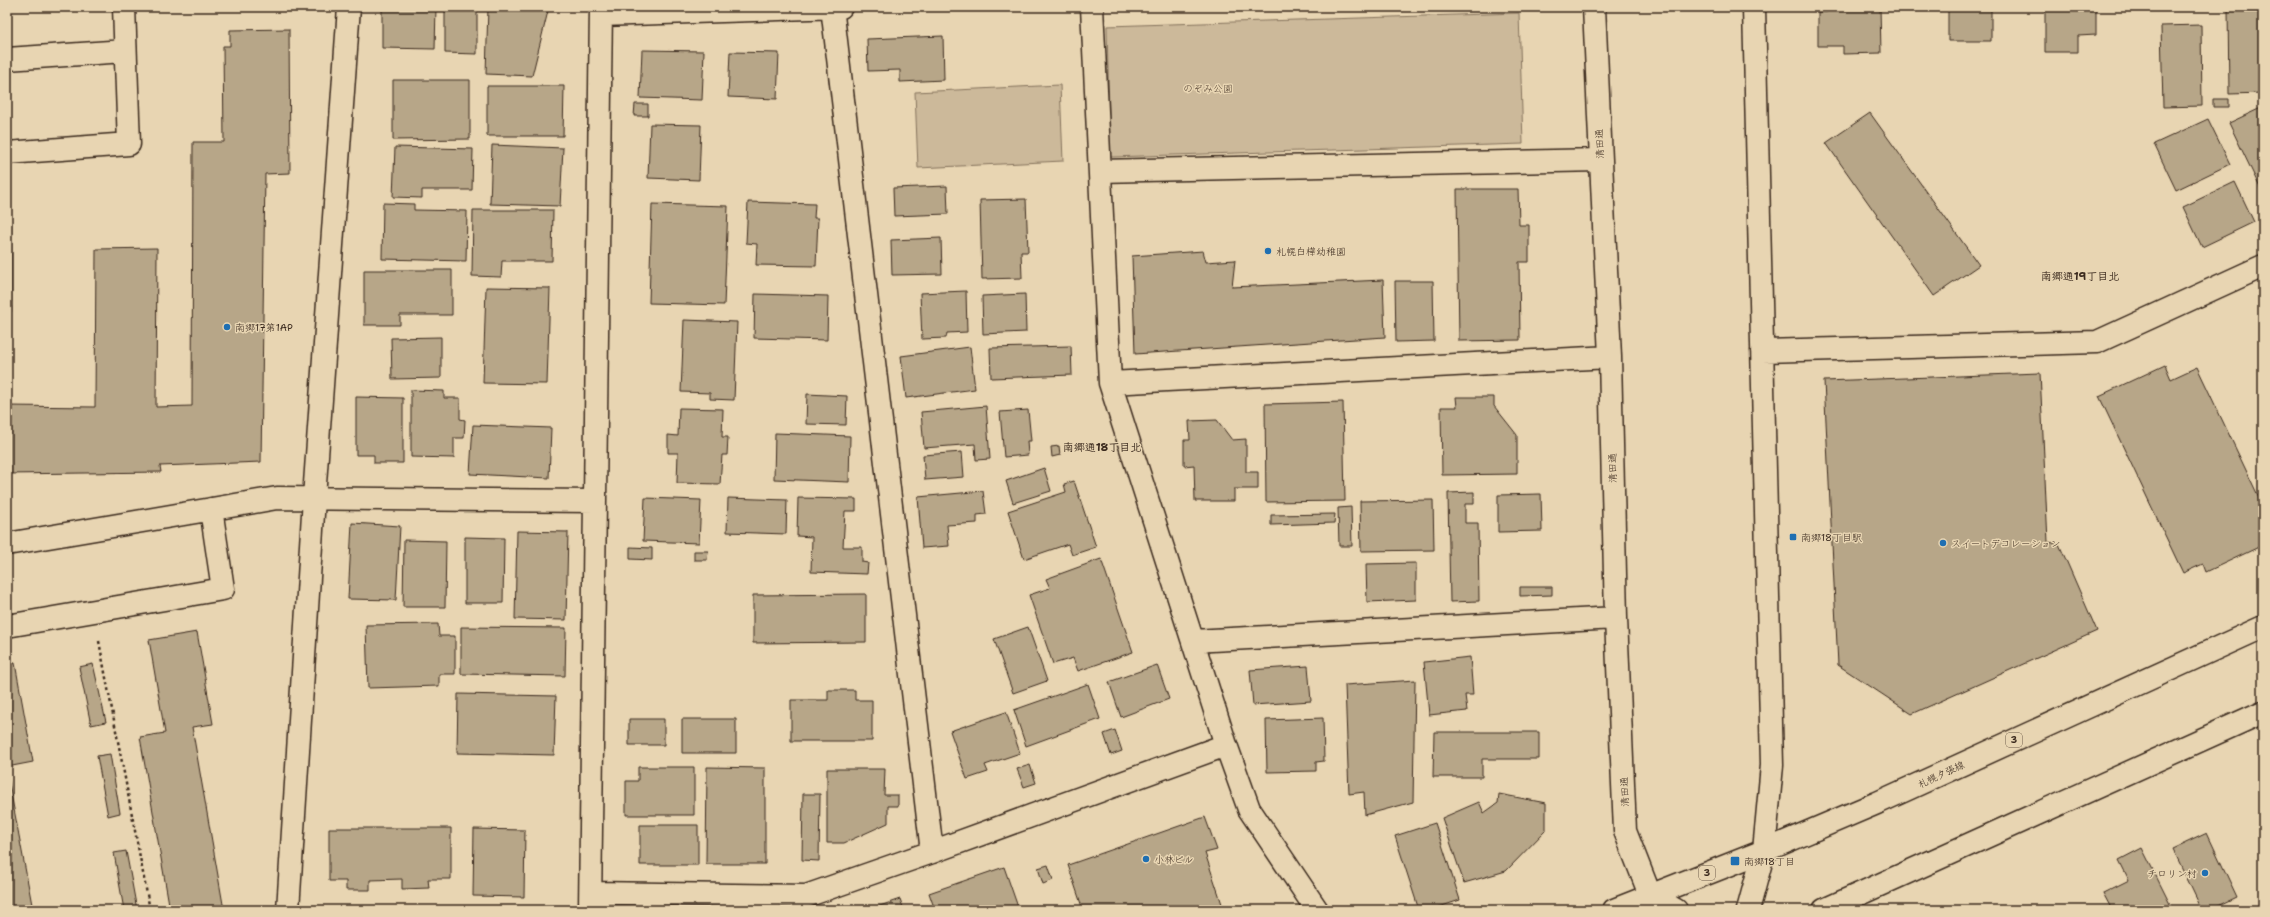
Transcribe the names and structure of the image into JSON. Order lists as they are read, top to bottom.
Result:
{
  "streets": {
    "street": ["清田通", "3", "札幌夕張線"]
  },
  "crossings": [
    ["清田通", "札幌夕張線"]
  ],
  "districts": ["南郷通19丁目北", "南郷通18丁目北"],
  "parks": ["のぞみ公園"],
  "places": {
    "other": [
      "札幌白樺幼稚園",
      "南郷17第1AP",
      "スイートデコレーション",
      "小林ビル",
      "チロリン村"
    ],
    "transit": ["南郷18丁目駅", "南郷18丁目"]
  }
}
